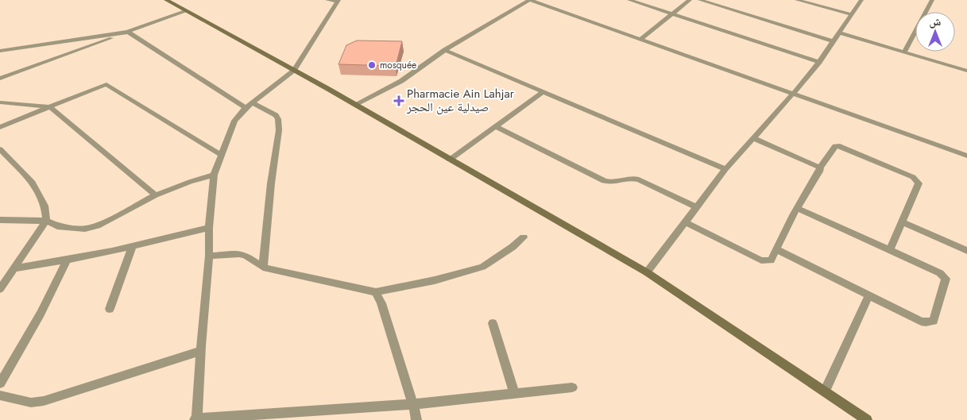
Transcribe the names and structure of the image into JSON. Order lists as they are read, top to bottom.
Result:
{
  "places": {
    "other": ["mosquée"],
    "health": ["Pharmacie Ain Lahjar صيدلية عين الحجر"]
  },
  "north": "top"
}
